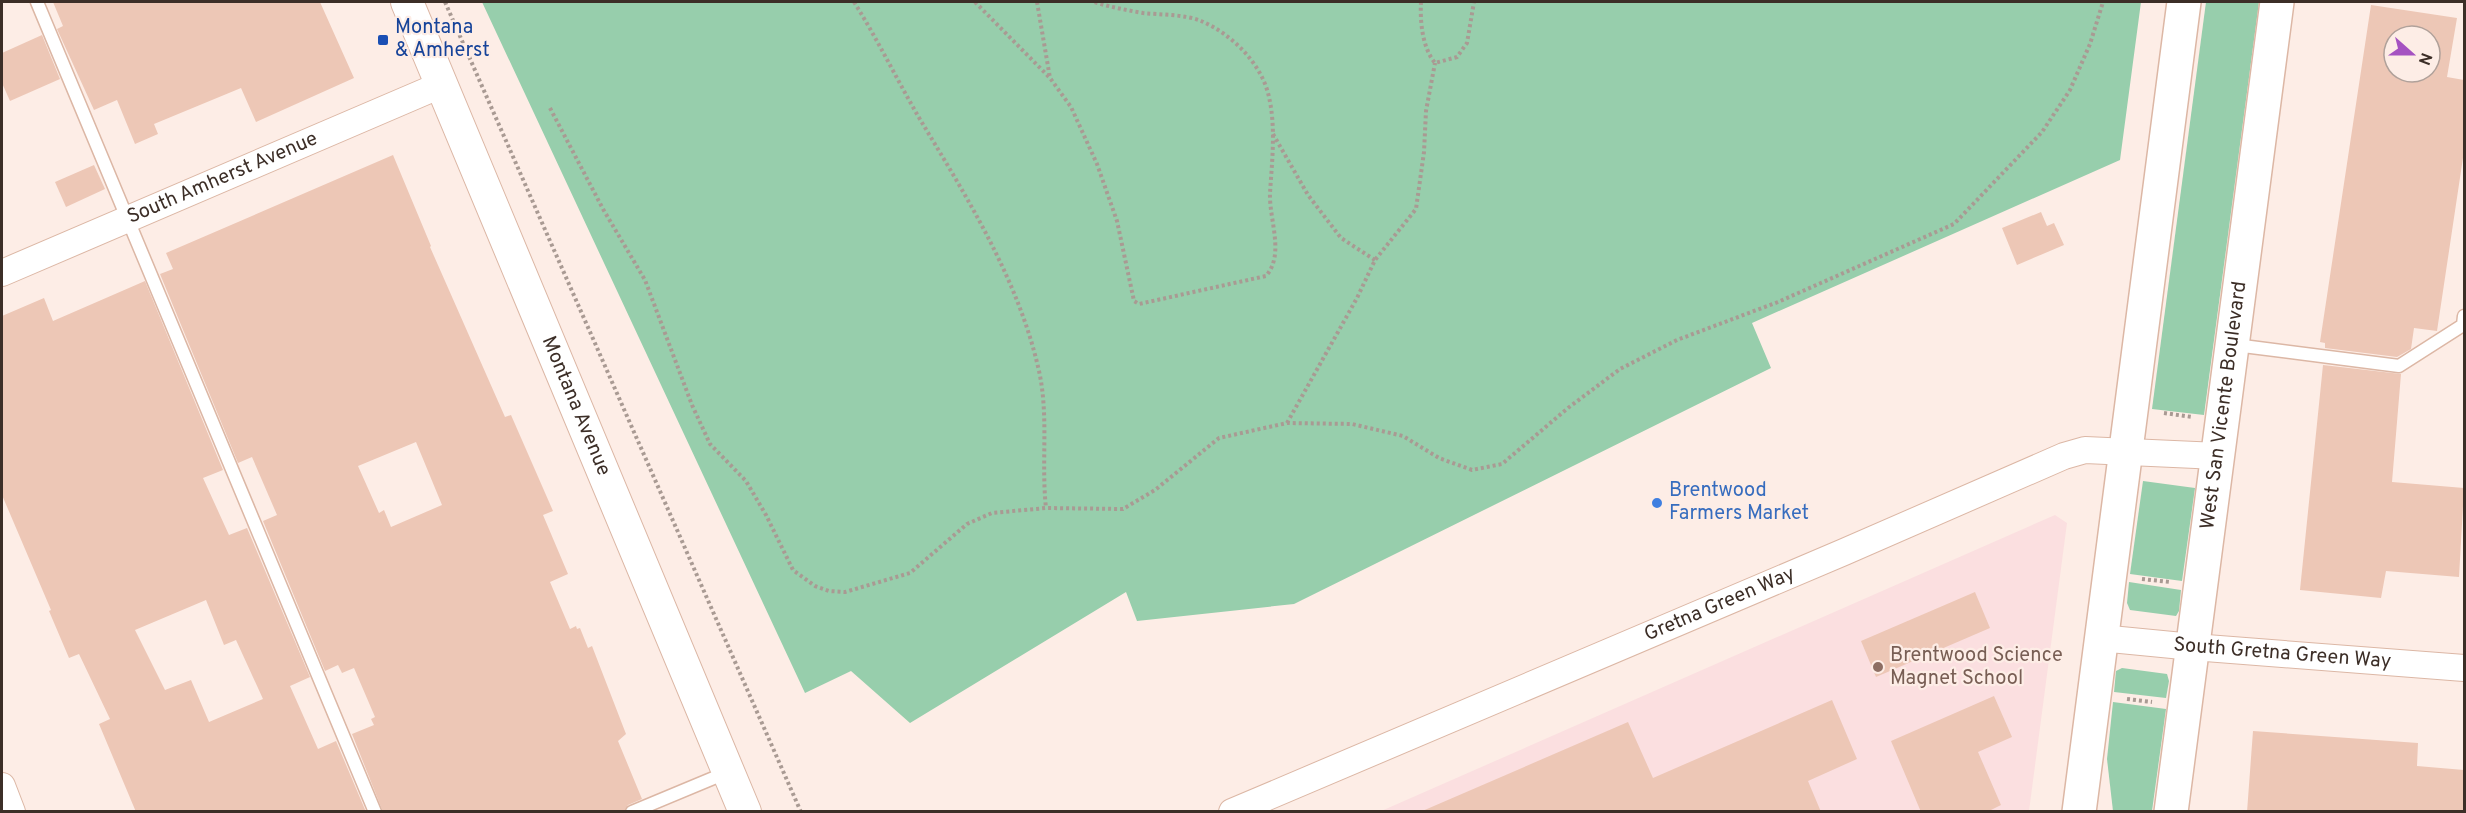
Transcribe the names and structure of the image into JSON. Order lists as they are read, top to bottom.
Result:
{
  "streets": {
    "main road": ["West San Vicente Boulevard"],
    "street": [
      "South Amherst Avenue",
      "Montana Avenue",
      "Gretna Green Way",
      "South Gretna Green Way"
    ]
  },
  "crossings": [
    ["South Amherst Avenue", "Montana Avenue"],
    ["West San Vicente Boulevard", "Gretna Green Way"],
    ["West San Vicente Boulevard", "South Gretna Green Way"]
  ],
  "places": {
    "transit": ["Montana & Amherst"],
    "other": ["Brentwood Farmers Market", "Brentwood Science Magnet School"]
  },
  "north": "right"
}
